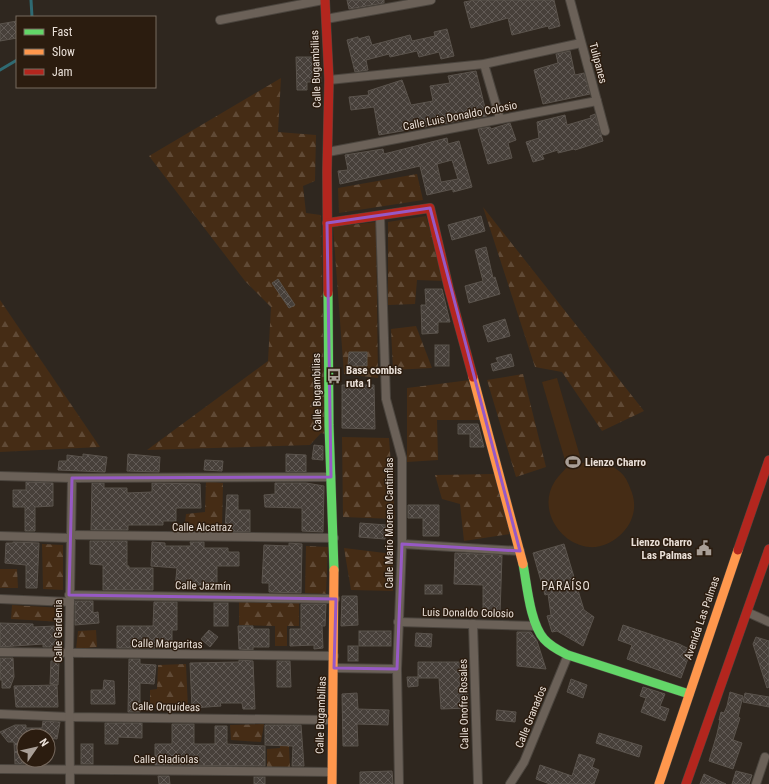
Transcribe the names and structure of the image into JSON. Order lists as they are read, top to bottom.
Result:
{
  "streets": {
    "street": [
      "Tulipanes",
      "Calle Bugambilias",
      "Calle Luis Donaldo Colosio",
      "Calle Mario Moreno Cantinflas",
      "Calle Alcatraz",
      "Calle Jazmín",
      "Luis Donaldo Colosio",
      "Avenida Las Palmas",
      "Calle Gardenia",
      "Calle Margaritas",
      "Calle Onofre Rosales",
      "Calle Orquídeas",
      "Calle Granados",
      "Calle Gladiolas"
    ]
  },
  "crossings": [
    ["Tulipanes", "Calle Luis Donaldo Colosio"],
    ["Calle Bugambilias", "Calle Luis Donaldo Colosio"],
    ["Calle Bugambilias", "Calle Alcatraz"],
    ["Calle Bugambilias", "Calle Jazmín"],
    ["Calle Bugambilias", "Calle Margaritas"],
    ["Calle Bugambilias", "Calle Orquídeas"],
    ["Calle Bugambilias", "Calle Gladiolas"],
    ["Calle Mario Moreno Cantinflas", "Luis Donaldo Colosio"],
    ["Calle Alcatraz", "Calle Gardenia"],
    ["Calle Jazmín", "Calle Gardenia"],
    ["Luis Donaldo Colosio", "Calle Onofre Rosales"],
    ["Calle Gardenia", "Calle Margaritas"],
    ["Calle Gardenia", "Calle Orquídeas"],
    ["Calle Gardenia", "Calle Gladiolas"]
  ],
  "districts": ["PARAÍSO"],
  "places": {
    "bus stop": ["Base combis ruta 1"],
    "sports": ["Lienzo Charro"],
    "public building": ["Lienzo Charro Las Palmas"]
  },
  "legend": ["Fast", "Slow", "Jam"],
  "north": "top right"
}
